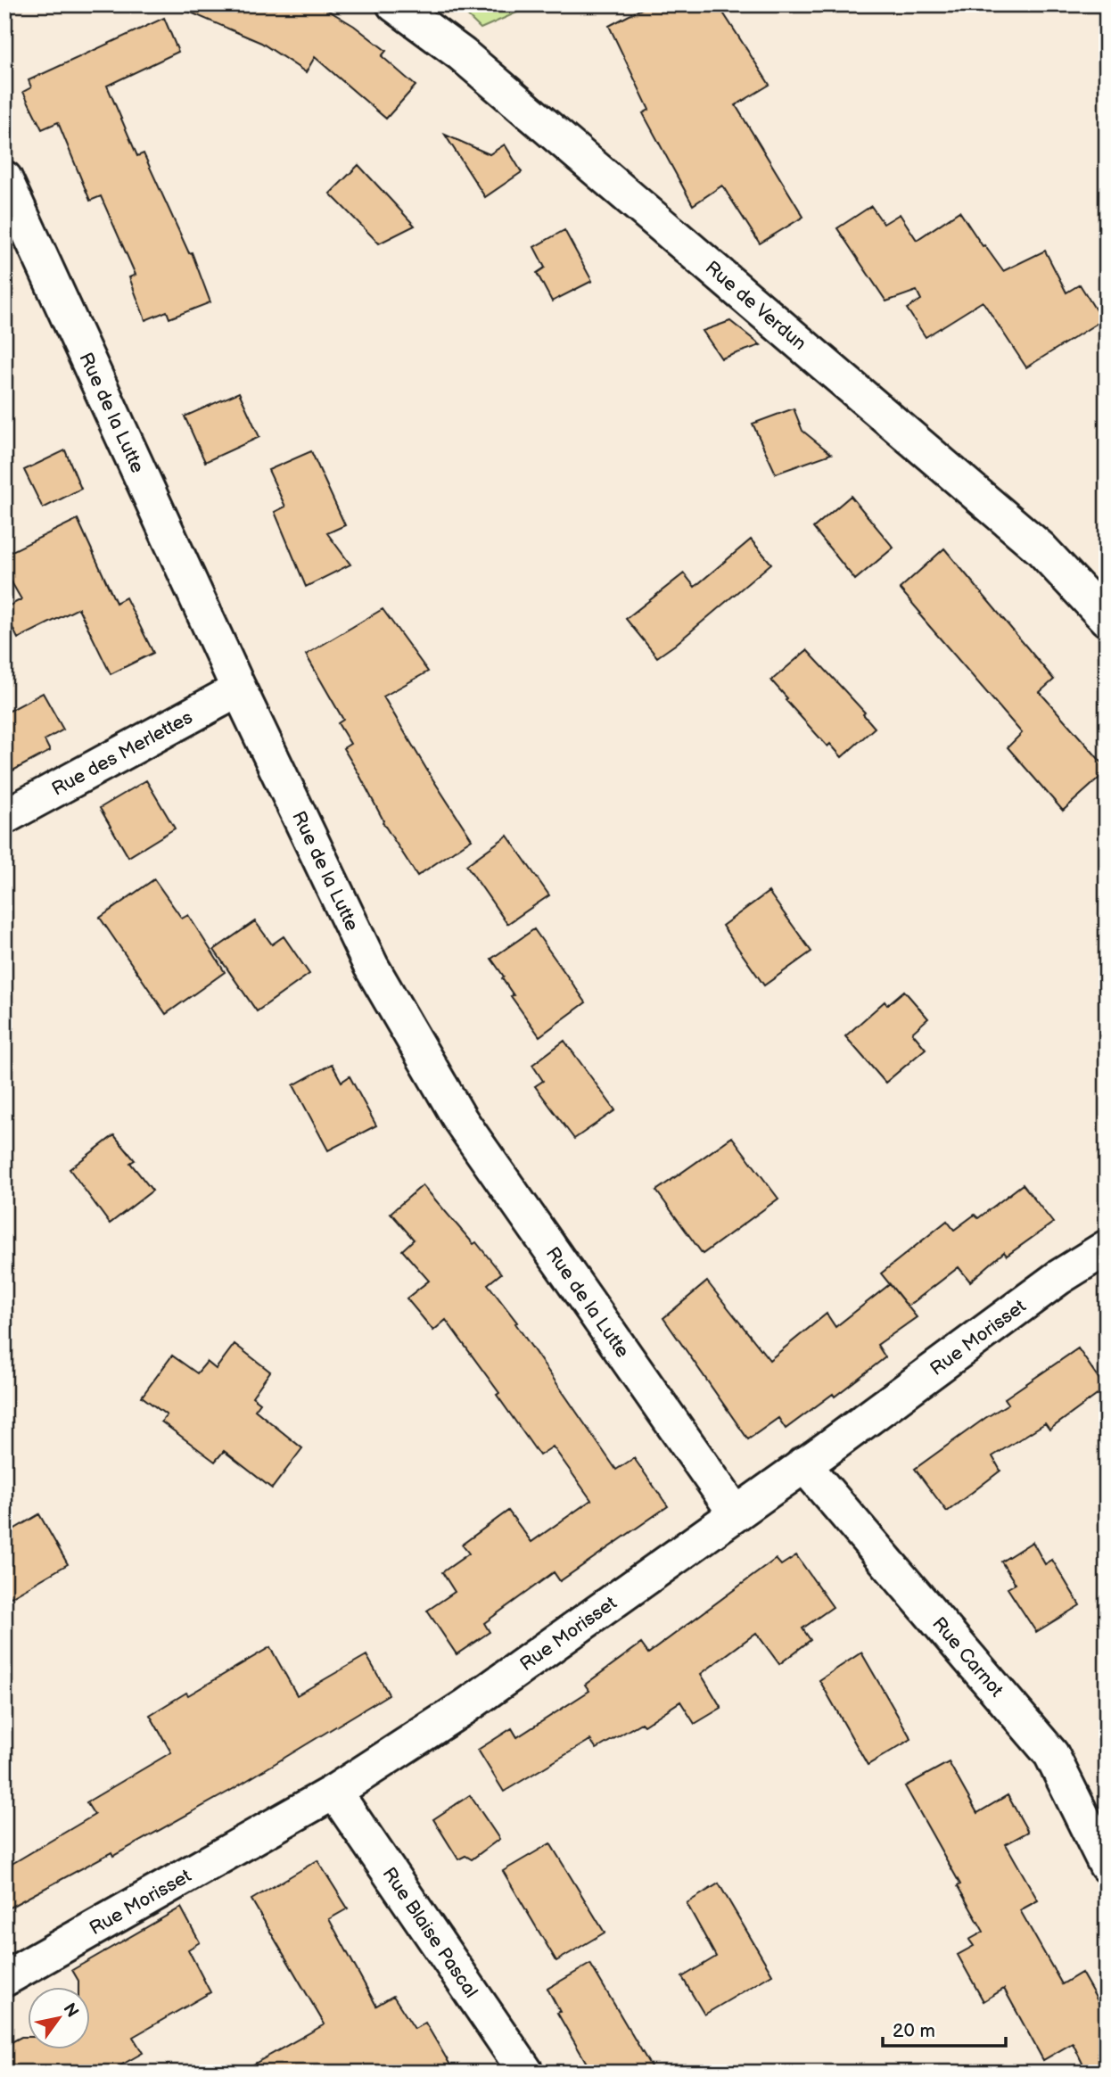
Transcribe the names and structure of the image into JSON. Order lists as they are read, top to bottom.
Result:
{
  "streets": {
    "street": [
      "Rue de Verdun",
      "Rue de la Lutte",
      "Rue des Merlettes",
      "Rue Morisset",
      "Rue Carnot",
      "Rue Blaise Pascal"
    ]
  },
  "crossings": [
    ["Rue de la Lutte", "Rue des Merlettes"],
    ["Rue de la Lutte", "Rue Morisset"],
    ["Rue Morisset", "Rue Carnot"],
    ["Rue Morisset", "Rue Blaise Pascal"]
  ],
  "scale_bar": "20 m",
  "north": "top right"
}
